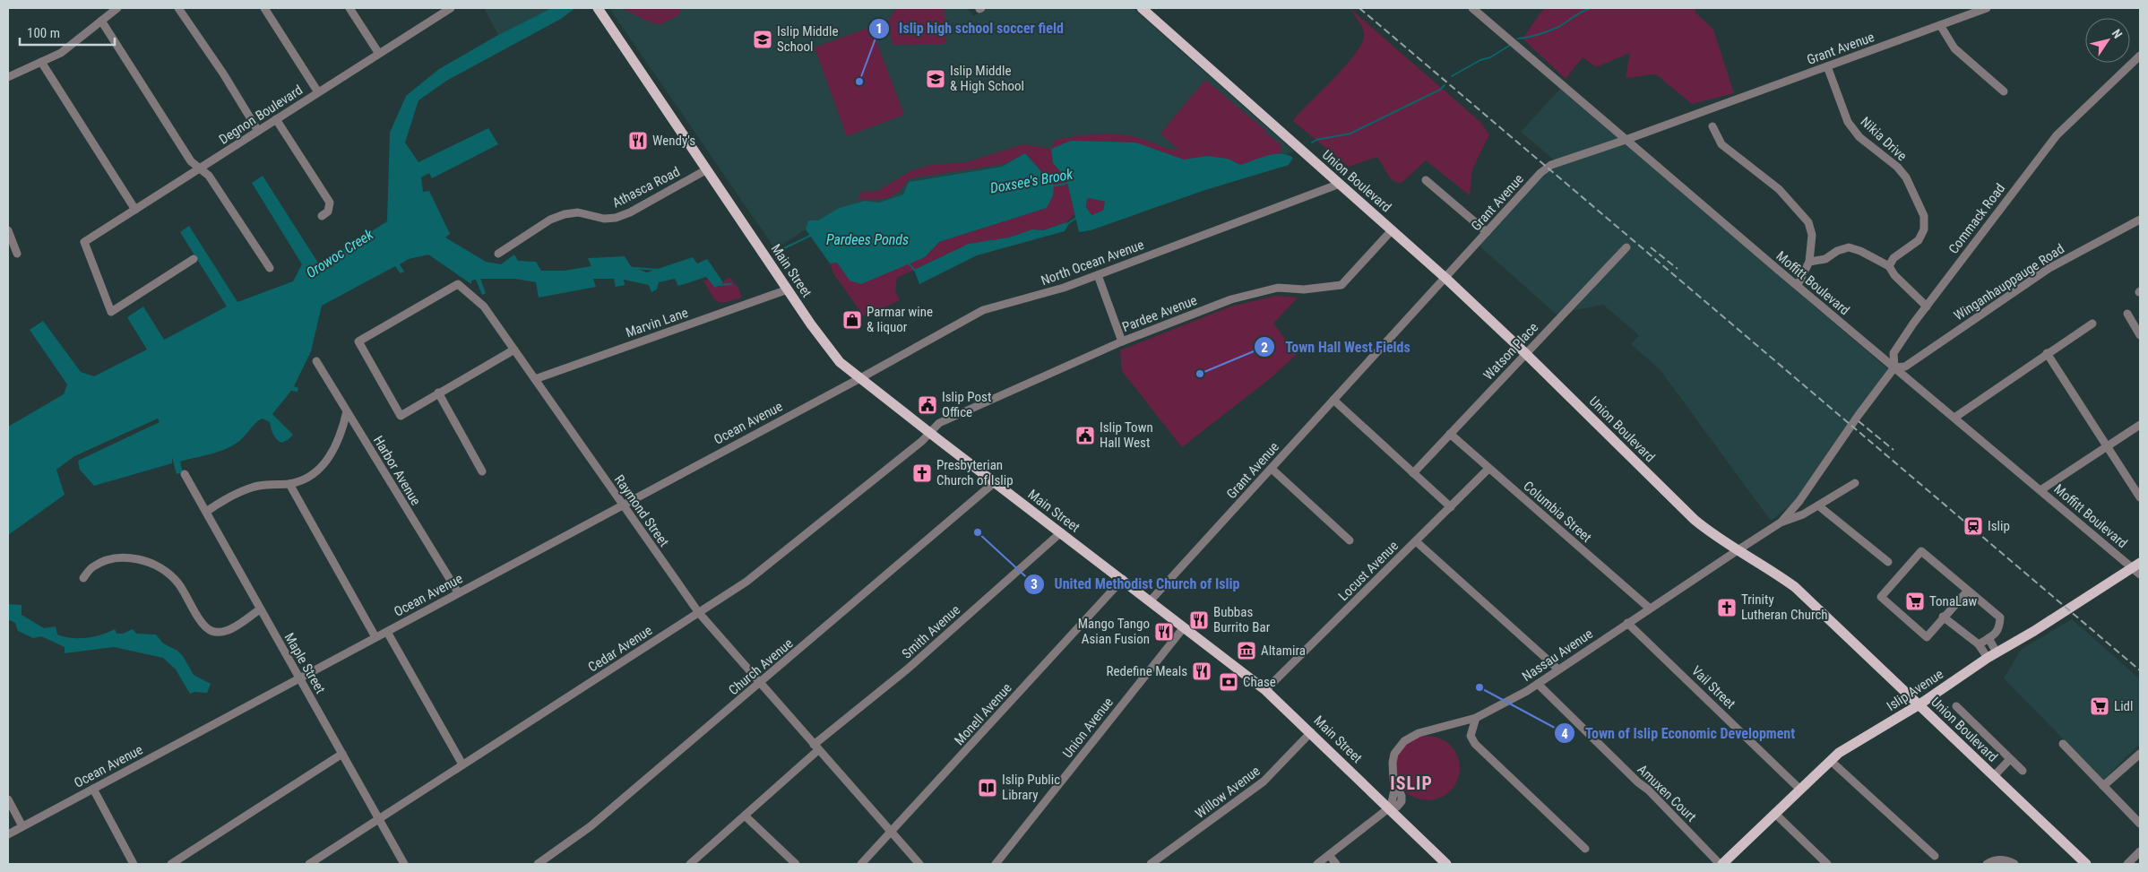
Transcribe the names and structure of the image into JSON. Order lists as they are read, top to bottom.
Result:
{
  "streets": {
    "main road": ["Union Boulevard", "Main Street", "Islip Avenue"],
    "street": [
      "Grant Avenue",
      "Degnon Boulevard",
      "Nikia Drive",
      "Athasca Road",
      "Commack Road",
      "North Ocean Avenue",
      "Winganhauppauge Road",
      "Moffitt Boulevard",
      "Pardee Avenue",
      "Marvin Lane",
      "Watson Place",
      "Ocean Avenue",
      "Harbor Avenue",
      "Raymond Street",
      "Columbia Street",
      "Locust Avenue",
      "Smith Avenue",
      "Cedar Avenue",
      "Nassau Avenue",
      "Maple Street",
      "Church Avenue",
      "Vail Street",
      "Monell Avenue",
      "Union Avenue",
      "Willow Avenue",
      "Amuxen Court"
    ]
  },
  "crossings": [
    ["Grant Avenue", "Nikia Drive"],
    ["Grant Avenue", "Union Boulevard"],
    ["Grant Avenue", "Main Street"],
    ["Grant Avenue", "Moffitt Boulevard"],
    ["Union Boulevard", "North Ocean Avenue"],
    ["Union Boulevard", "Pardee Avenue"],
    ["Union Boulevard", "Watson Place"],
    ["Union Boulevard", "Nassau Avenue"],
    ["Union Boulevard", "Islip Avenue"],
    ["Athasca Road", "Main Street"],
    ["Commack Road", "Winganhauppauge Road"],
    ["Commack Road", "Moffitt Boulevard"],
    ["Commack Road", "Nassau Avenue"],
    ["North Ocean Avenue", "Main Street"],
    ["North Ocean Avenue", "Ocean Avenue"],
    ["Main Street", "Pardee Avenue"],
    ["Main Street", "Marvin Lane"],
    ["Main Street", "Ocean Avenue"],
    ["Main Street", "Locust Avenue"],
    ["Main Street", "Smith Avenue"],
    ["Main Street", "Cedar Avenue"],
    ["Main Street", "Nassau Avenue"],
    ["Main Street", "Church Avenue"],
    ["Main Street", "Monell Avenue"],
    ["Main Street", "Union Avenue"],
    ["Main Street", "Willow Avenue"],
    ["Winganhauppauge Road", "Moffitt Boulevard"],
    ["Moffitt Boulevard", "Islip Avenue"],
    ["Pardee Avenue", "Cedar Avenue"],
    ["Marvin Lane", "Raymond Street"],
    ["Watson Place", "Columbia Street"],
    ["Ocean Avenue", "Harbor Avenue"],
    ["Ocean Avenue", "Raymond Street"],
    ["Ocean Avenue", "Maple Street"],
    ["Raymond Street", "Smith Avenue"],
    ["Raymond Street", "Cedar Avenue"],
    ["Raymond Street", "Church Avenue"],
    ["Raymond Street", "Monell Avenue"],
    ["Columbia Street", "Locust Avenue"],
    ["Columbia Street", "Nassau Avenue"],
    ["Cedar Avenue", "Maple Street"],
    ["Nassau Avenue", "Vail Street"],
    ["Nassau Avenue", "Amuxen Court"],
    ["Vail Street", "Islip Avenue"],
    ["Islip Avenue", "Amuxen Court"]
  ],
  "districts": ["ISLIP"],
  "water": ["Doxsee's Brook", "Pardees Ponds", "Orowoc Creek"],
  "places": {
    "school or university": ["Islip Middle School", "Islip Middle & High School"],
    "other": [
      "Islip high school soccer field",
      "Town Hall West Fields",
      "United Methodist Church of Islip",
      "Town of Islip Economic Development"
    ],
    "restaurant": [
      "Wendy's",
      "Bubbas Burrito Bar",
      "Mango Tango Asian Fusion",
      "Redefine Meals"
    ],
    "shop": ["Parmar wine & liquor"],
    "public building": ["Islip Post Office", "Islip Town Hall West"],
    "church": ["Presbyterian Church of Islip", "Trinity Lutheran Church"],
    "station": ["Islip"],
    "supermarket": ["TonaLaw", "Lidl"],
    "museum": ["Altamira"],
    "bank": ["Chase"],
    "library": ["Islip Public Library"]
  },
  "scale_bar": "100 m",
  "north": "top right"
}
